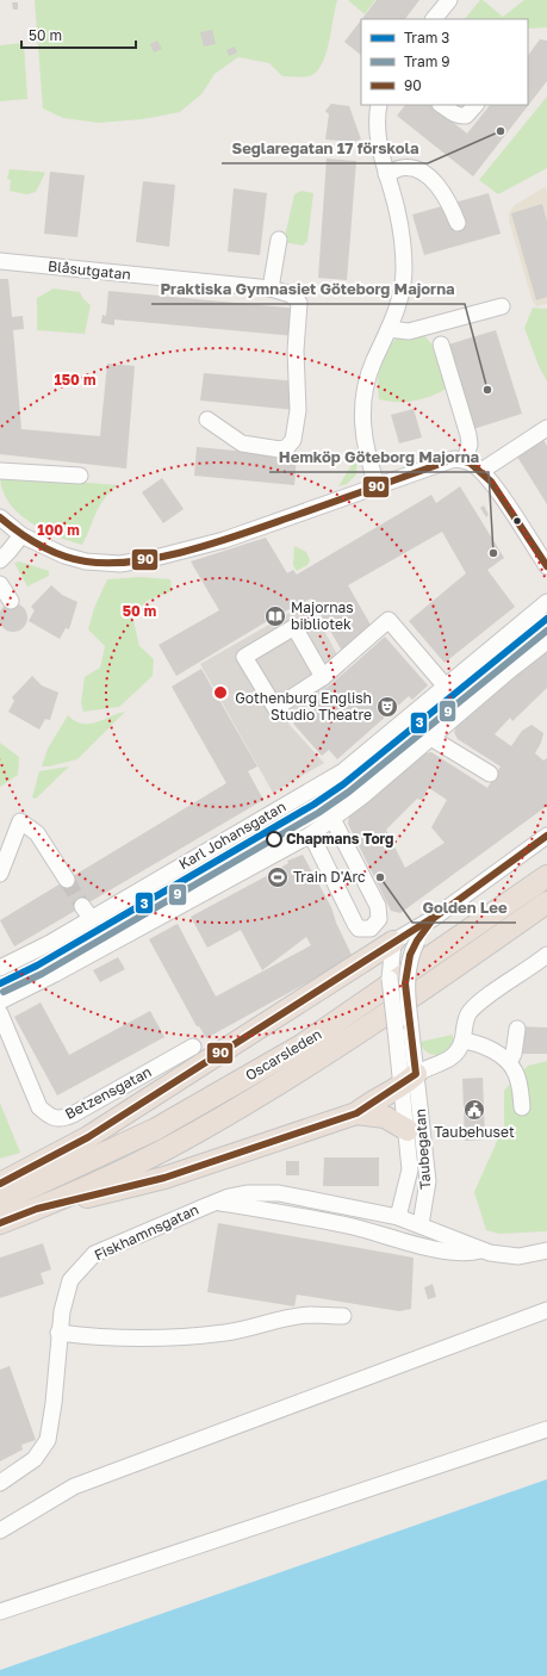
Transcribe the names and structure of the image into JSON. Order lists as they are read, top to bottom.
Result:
{
  "streets": {
    "highway": ["Oscarsleden"],
    "street": [
      "Blåsutgatan",
      "Karl Johansgatan",
      "Betzensgatan",
      "Taubegatan",
      "Fiskhamnsgatan"
    ]
  },
  "crossings": [
    ["Taubegatan", "Fiskhamnsgatan"]
  ],
  "places": {
    "other": [
      "Seglaregatan 17 förskola",
      "Praktiska Gymnasiet Göteborg Majorna",
      "Hemköp Göteborg Majorna",
      "Chapmans Torg",
      "Golden Lee"
    ],
    "library": ["Majornas bibliotek"],
    "theatre": ["Gothenburg English Studio Theatre"],
    "sports": ["Train D'Arc"],
    "public building": ["Taubehuset"]
  },
  "lines": ["transit line 90", "tram line 3", "tram line 9"],
  "legend": ["Tram 3", "Tram 9", "90"],
  "scale_bar": "50 m",
  "rings": ["150 m", "100 m", "50 m"]
}
